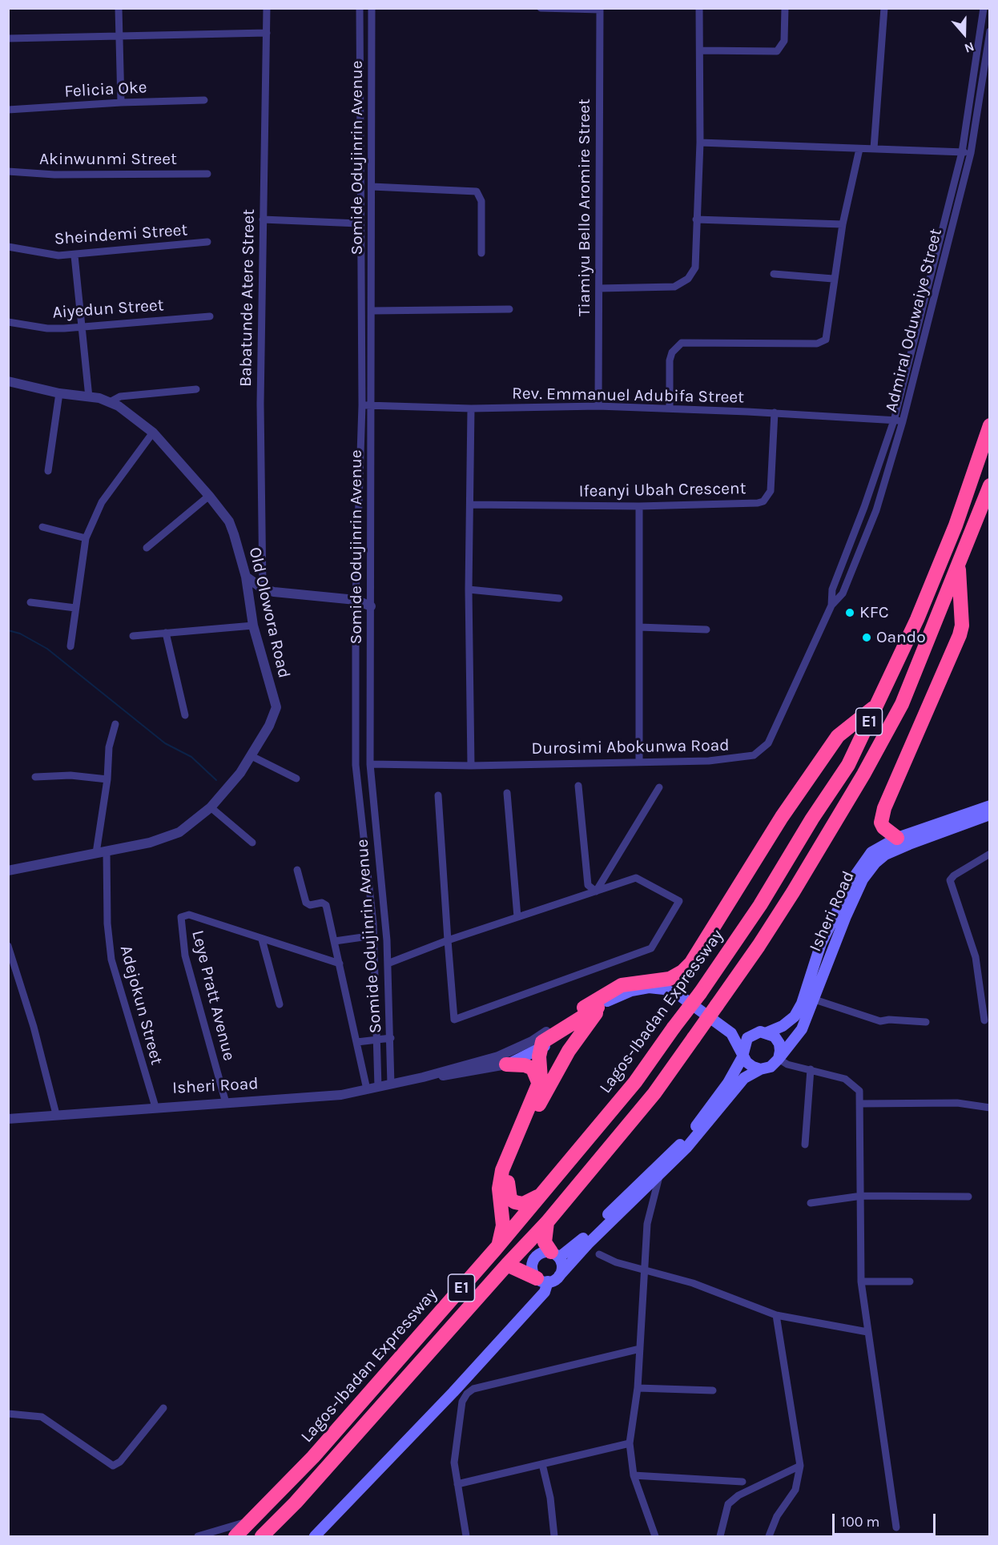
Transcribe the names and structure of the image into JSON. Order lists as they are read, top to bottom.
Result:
{
  "streets": {
    "highway": ["E1", "Lagos-Ibadan Expressway"],
    "main road": ["Isheri Road"],
    "street": [
      "Felicia Oke",
      "Somide Odujinrin Avenue",
      "Akinwunmi Street",
      "Tiamiyu Bello Aromire Street",
      "Sheindemi Street",
      "Babatunde Atere Street",
      "Aiyedun Street",
      "Admiral Oduwaiye Street",
      "Rev. Emmanuel Adubifa Street",
      "Ifeanyi Ubah Crescent",
      "Old Olowora Road",
      "Durosimi Abokunwa Road",
      "Leye Pratt Avenue",
      "Adejokun Street"
    ]
  },
  "crossings": [
    ["Somide Odujinrin Avenue", "Rev. Emmanuel Adubifa Street"],
    ["Somide Odujinrin Avenue", "Durosimi Abokunwa Road"],
    ["Somide Odujinrin Avenue", "Isheri Road"],
    ["Tiamiyu Bello Aromire Street", "Rev. Emmanuel Adubifa Street"],
    ["Admiral Oduwaiye Street", "Rev. Emmanuel Adubifa Street"],
    ["Admiral Oduwaiye Street", "Durosimi Abokunwa Road"],
    ["Rev. Emmanuel Adubifa Street", "Ifeanyi Ubah Crescent"],
    ["Rev. Emmanuel Adubifa Street", "Durosimi Abokunwa Road"],
    ["Old Olowora Road", "Adejokun Street"],
    ["Isheri Road", "Leye Pratt Avenue"],
    ["Isheri Road", "Adejokun Street"]
  ],
  "places": ["KFC", "Oando"],
  "scale_bar": "100 m",
  "north": "bottom"
}
